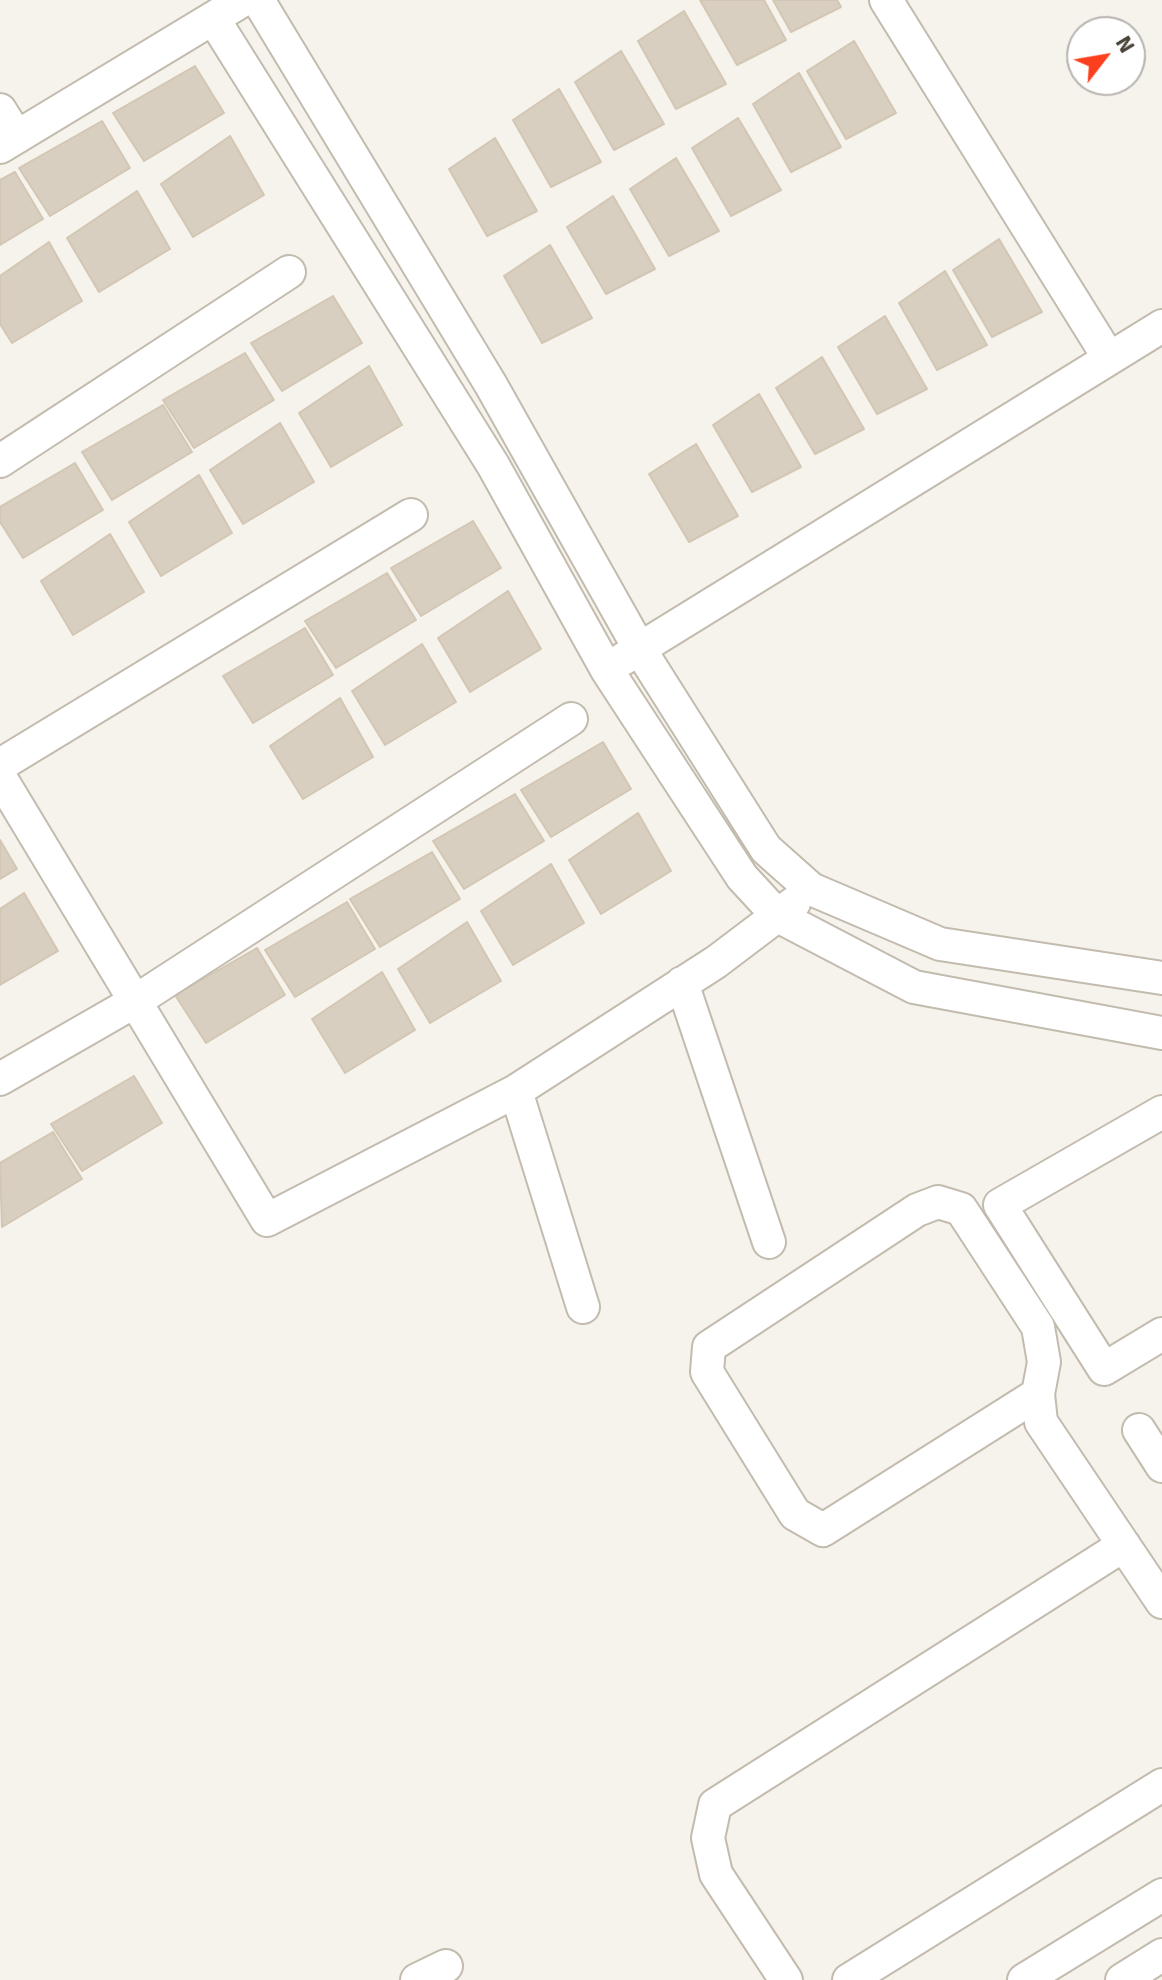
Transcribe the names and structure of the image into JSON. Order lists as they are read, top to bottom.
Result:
{
  "north": "top right"
}
